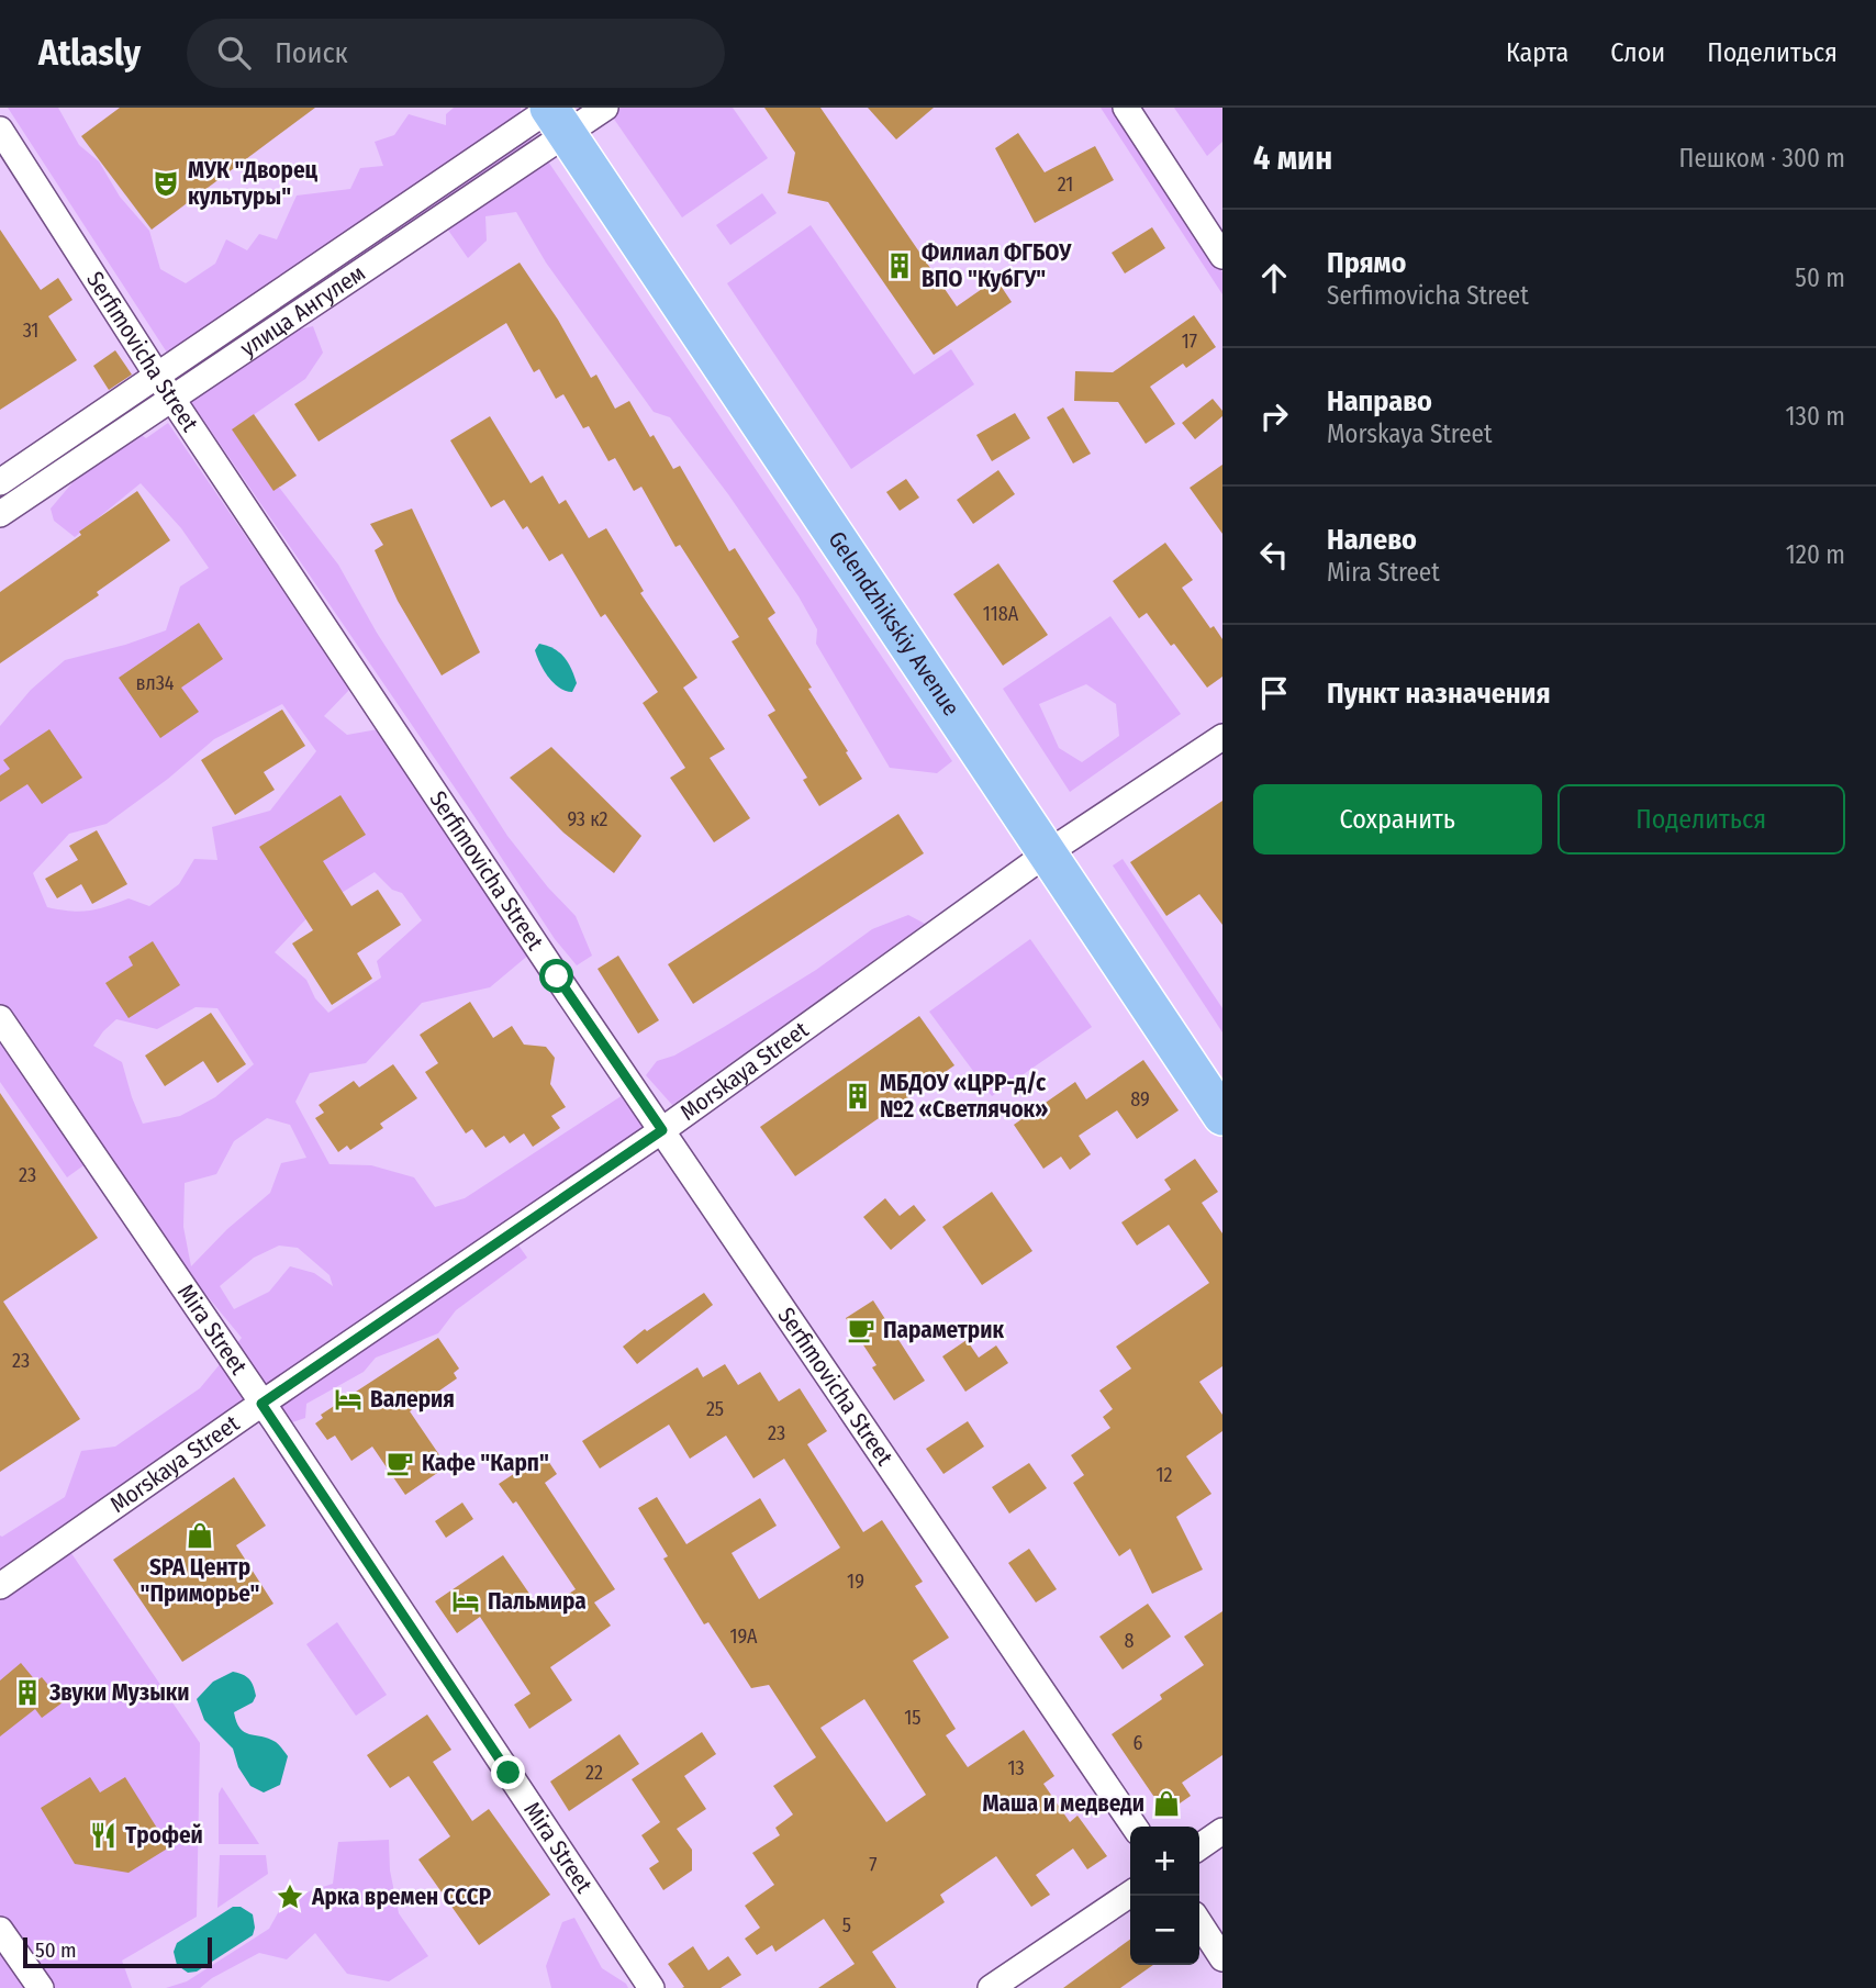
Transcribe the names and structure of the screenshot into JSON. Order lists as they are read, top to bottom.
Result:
{
  "streets": {
    "main road": ["Gelendzhikskiy Avenue"],
    "street": [
      "улица Ангулем",
      "Serfimovicha Street",
      "Morskaya Street",
      "Mira Street"
    ]
  },
  "crossings": [
    ["улица Ангулем", "Serfimovicha Street"],
    ["улица Ангулем", "Gelendzhikskiy Avenue"],
    ["Serfimovicha Street", "Morskaya Street"],
    ["Gelendzhikskiy Avenue", "Morskaya Street"],
    ["Morskaya Street", "Mira Street"]
  ],
  "places": {
    "theatre": ["МУК \"Дворец культуры\""],
    "building": ["Филиал ФГБОУ ВПО \"КубГУ\"", "МБДОУ «ЦРР-д/с №2 «Светлячок»", "Звуки Музыки"],
    "cafe": ["Параметрик", "Кафе \"Карп\""],
    "hotel": ["Валерия", "Пальмира"],
    "shop": ["SPA Центр \"Приморье\"", "Маша и медведи"],
    "restaurant": ["Трофей"],
    "place": ["Арка времен СССР"]
  },
  "house_numbers": [
    "21",
    "31",
    "17",
    "118А",
    "вл34",
    "93 к2",
    "89",
    "23",
    "23",
    "25",
    "23",
    "12",
    "19",
    "19А",
    "8",
    "15",
    "6",
    "13",
    "22",
    "7",
    "5"
  ],
  "scale_bar": "50 m",
  "page": {
    "header": "Atlasly",
    "search": "Поиск",
    "nav": ["Карта", "Слои", "Поделиться"],
    "heading": ["4 мин", "Пешком · 300 m"],
    "list": [
      ["Прямо", "Serfimovicha Street", "50 m"],
      ["Направо", "Morskaya Street", "130 m"],
      ["Налево", "Mira Street", "120 m"],
      "Пункт назначения"
    ],
    "buttons": ["Сохранить", "Поделиться"],
    "map_buttons": ["+", "−"],
    "scale": "50 m"
  }
}
